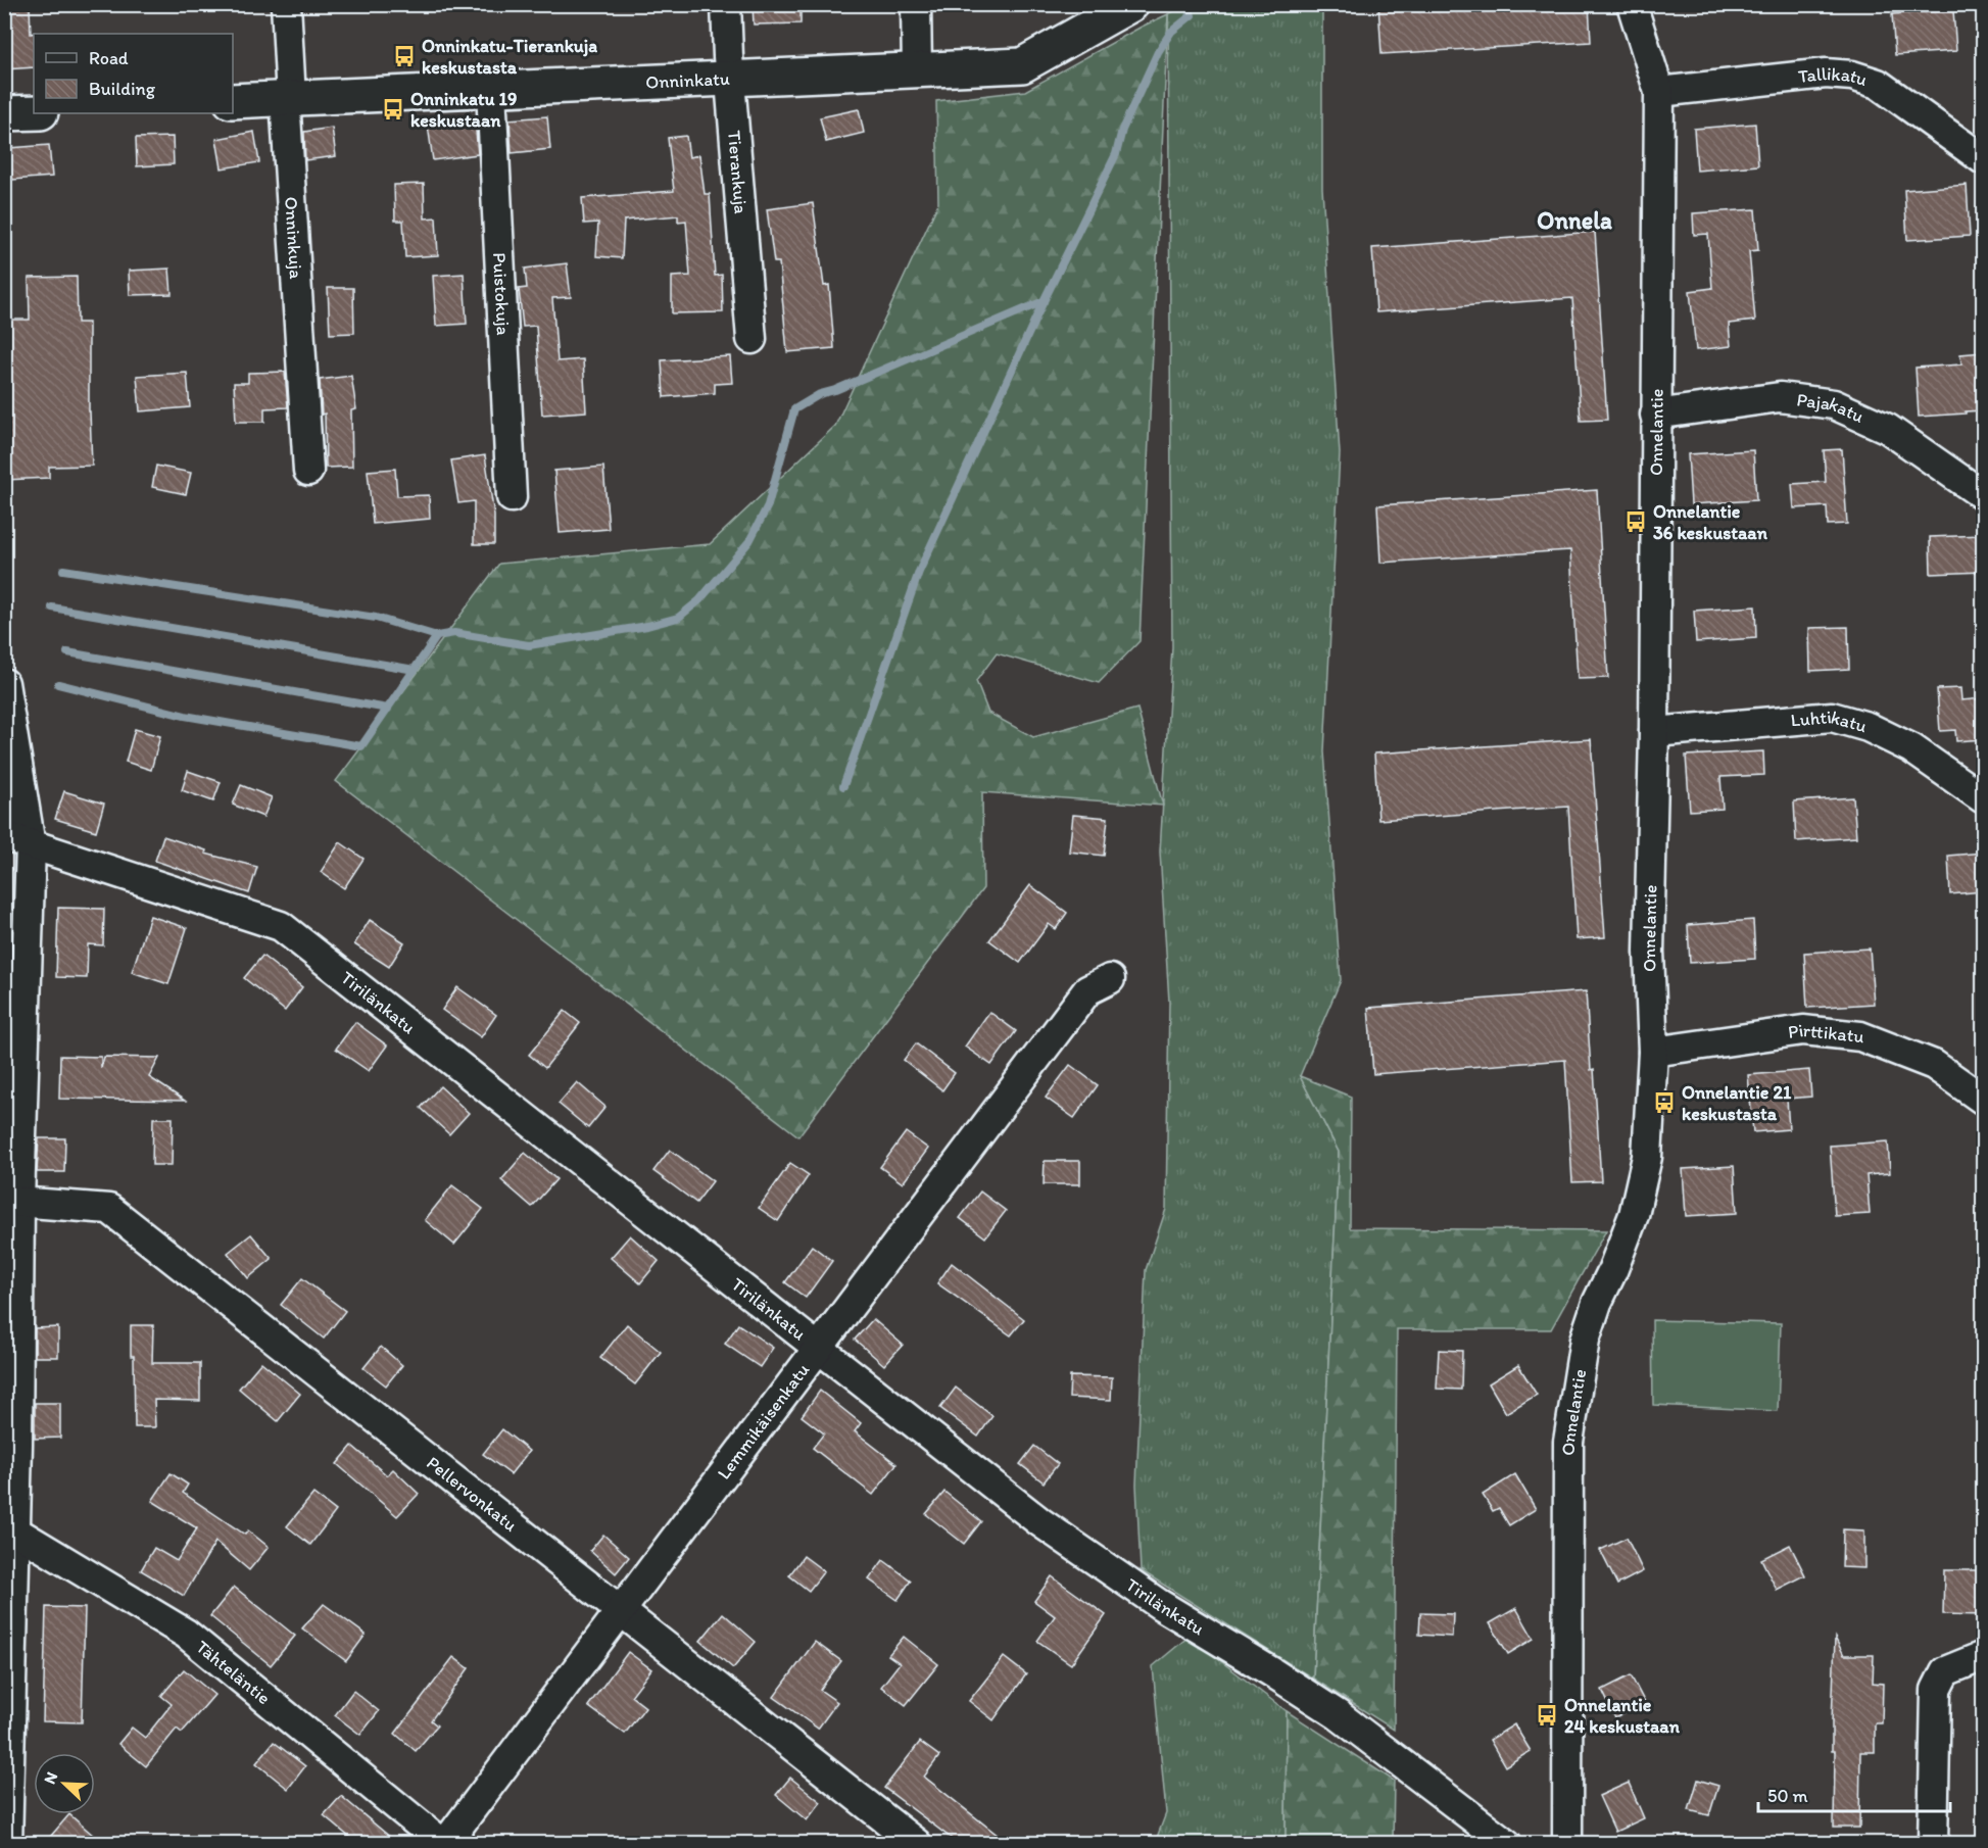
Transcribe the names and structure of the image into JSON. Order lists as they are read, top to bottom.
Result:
{
  "streets": {
    "street": [
      "Onninkatu",
      "Tallikatu",
      "Tierankuja",
      "Onninkuja",
      "Puistokuja",
      "Pajakatu",
      "Onnelantie",
      "Luhtikatu",
      "Tirilänkatu",
      "Pirttikatu",
      "Lemmikäisenkatu",
      "Pellervonkatu",
      "Tähteläntie"
    ]
  },
  "crossings": [
    ["Onninkatu", "Tierankuja"],
    ["Onninkatu", "Onninkuja"],
    ["Onninkatu", "Puistokuja"],
    ["Tallikatu", "Onnelantie"],
    ["Pajakatu", "Onnelantie"],
    ["Onnelantie", "Luhtikatu"],
    ["Onnelantie", "Pirttikatu"],
    ["Tirilänkatu", "Lemmikäisenkatu"],
    ["Lemmikäisenkatu", "Pellervonkatu"],
    ["Lemmikäisenkatu", "Tähteläntie"]
  ],
  "districts": ["Onnela"],
  "places": {
    "bus stop": [
      "Onninkatu-Tierankuja keskustasta",
      "Onninkatu 19 keskustaan",
      "Onnelantie 36 keskustaan",
      "Onnelantie 21 keskustasta",
      "Onnelantie 24 keskustaan"
    ]
  },
  "legend": ["Road", "Building"],
  "scale_bar": "50 m",
  "north": "top left"
}
